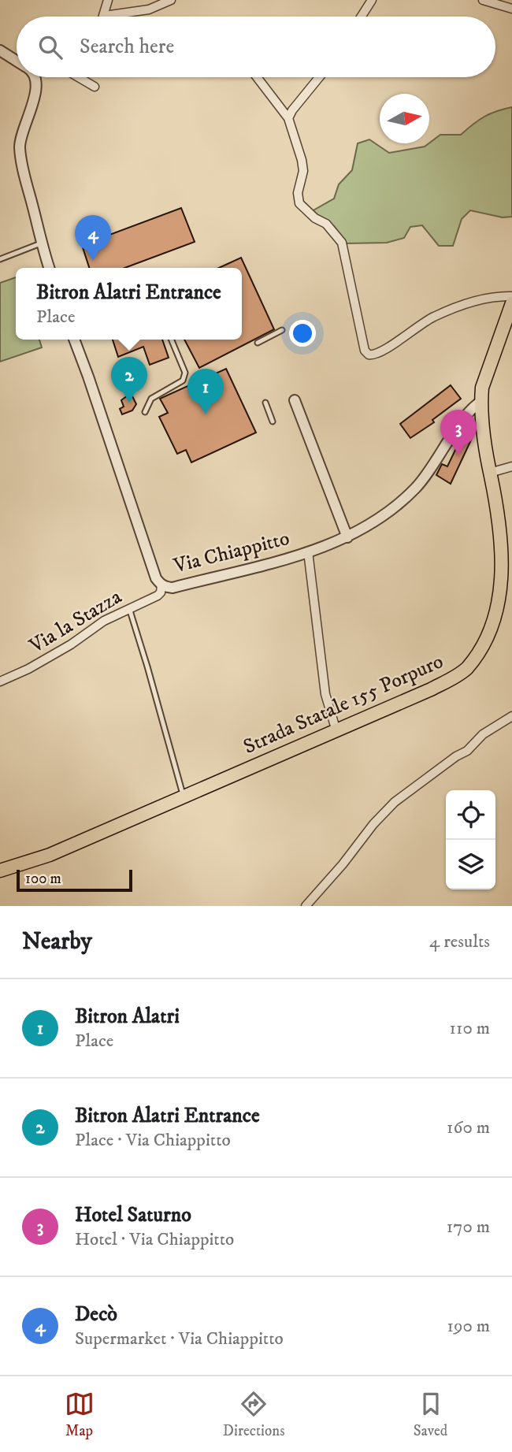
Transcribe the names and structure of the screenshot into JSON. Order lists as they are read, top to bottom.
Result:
{
  "streets": {
    "main road": ["Strada Statale 155 Porpuro"],
    "street": ["Via Chiappitto", "Via la Stazza"]
  },
  "crossings": [
    ["Via Chiappitto", "Via la Stazza"],
    ["Via Chiappitto", "Strada Statale 155 Porpuro"]
  ],
  "scale_bar": "100 m",
  "north": "right",
  "page": {
    "search": "Search here",
    "pins": [
      "4",
      "2",
      "1",
      "3"
    ],
    "popup": ["Bitron Alatri Entrance", "Place"],
    "scale": "100 m",
    "heading": ["Nearby", "4 results"],
    "list": [
      {
        "mark": "1",
        "name": "Bitron Alatri",
        "note": "Place",
        "value": "110 m"
      },
      {
        "mark": "2",
        "name": "Bitron Alatri Entrance",
        "note": "Place · Via Chiappitto",
        "value": "160 m"
      },
      {
        "mark": "3",
        "name": "Hotel Saturno",
        "note": "Hotel · Via Chiappitto",
        "value": "170 m"
      },
      {
        "mark": "4",
        "name": "Decò",
        "note": "Supermarket · Via Chiappitto",
        "value": "190 m"
      }
    ],
    "nav": ["Map", "Directions", "Saved"]
  }
}
